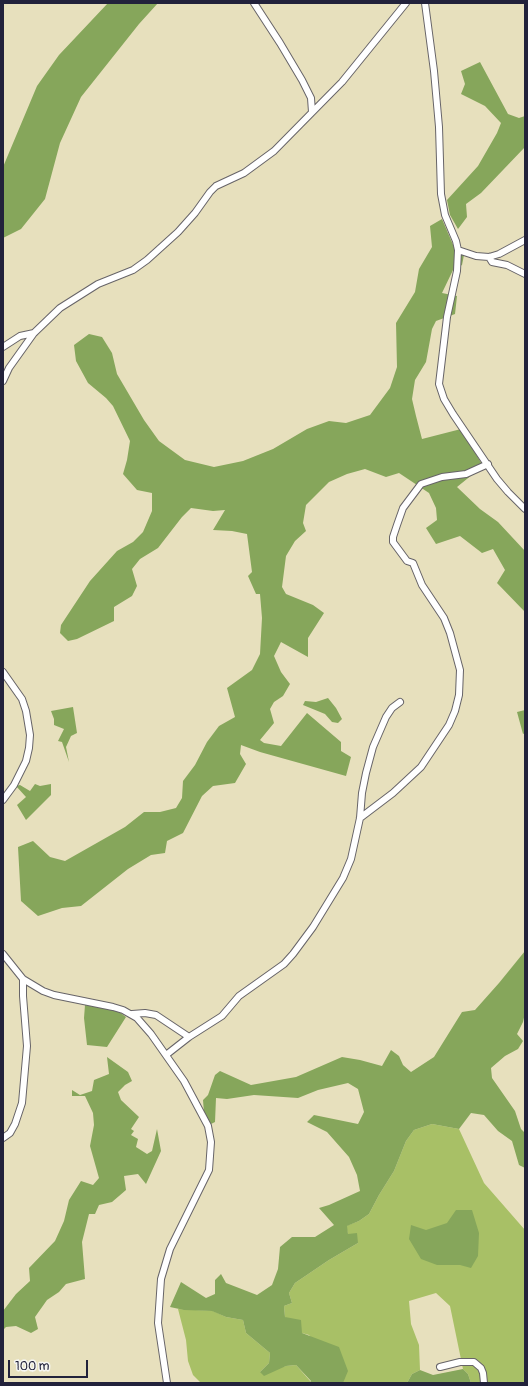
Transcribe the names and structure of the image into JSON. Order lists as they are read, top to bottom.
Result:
{
  "scale_bar": "100 m"
}
